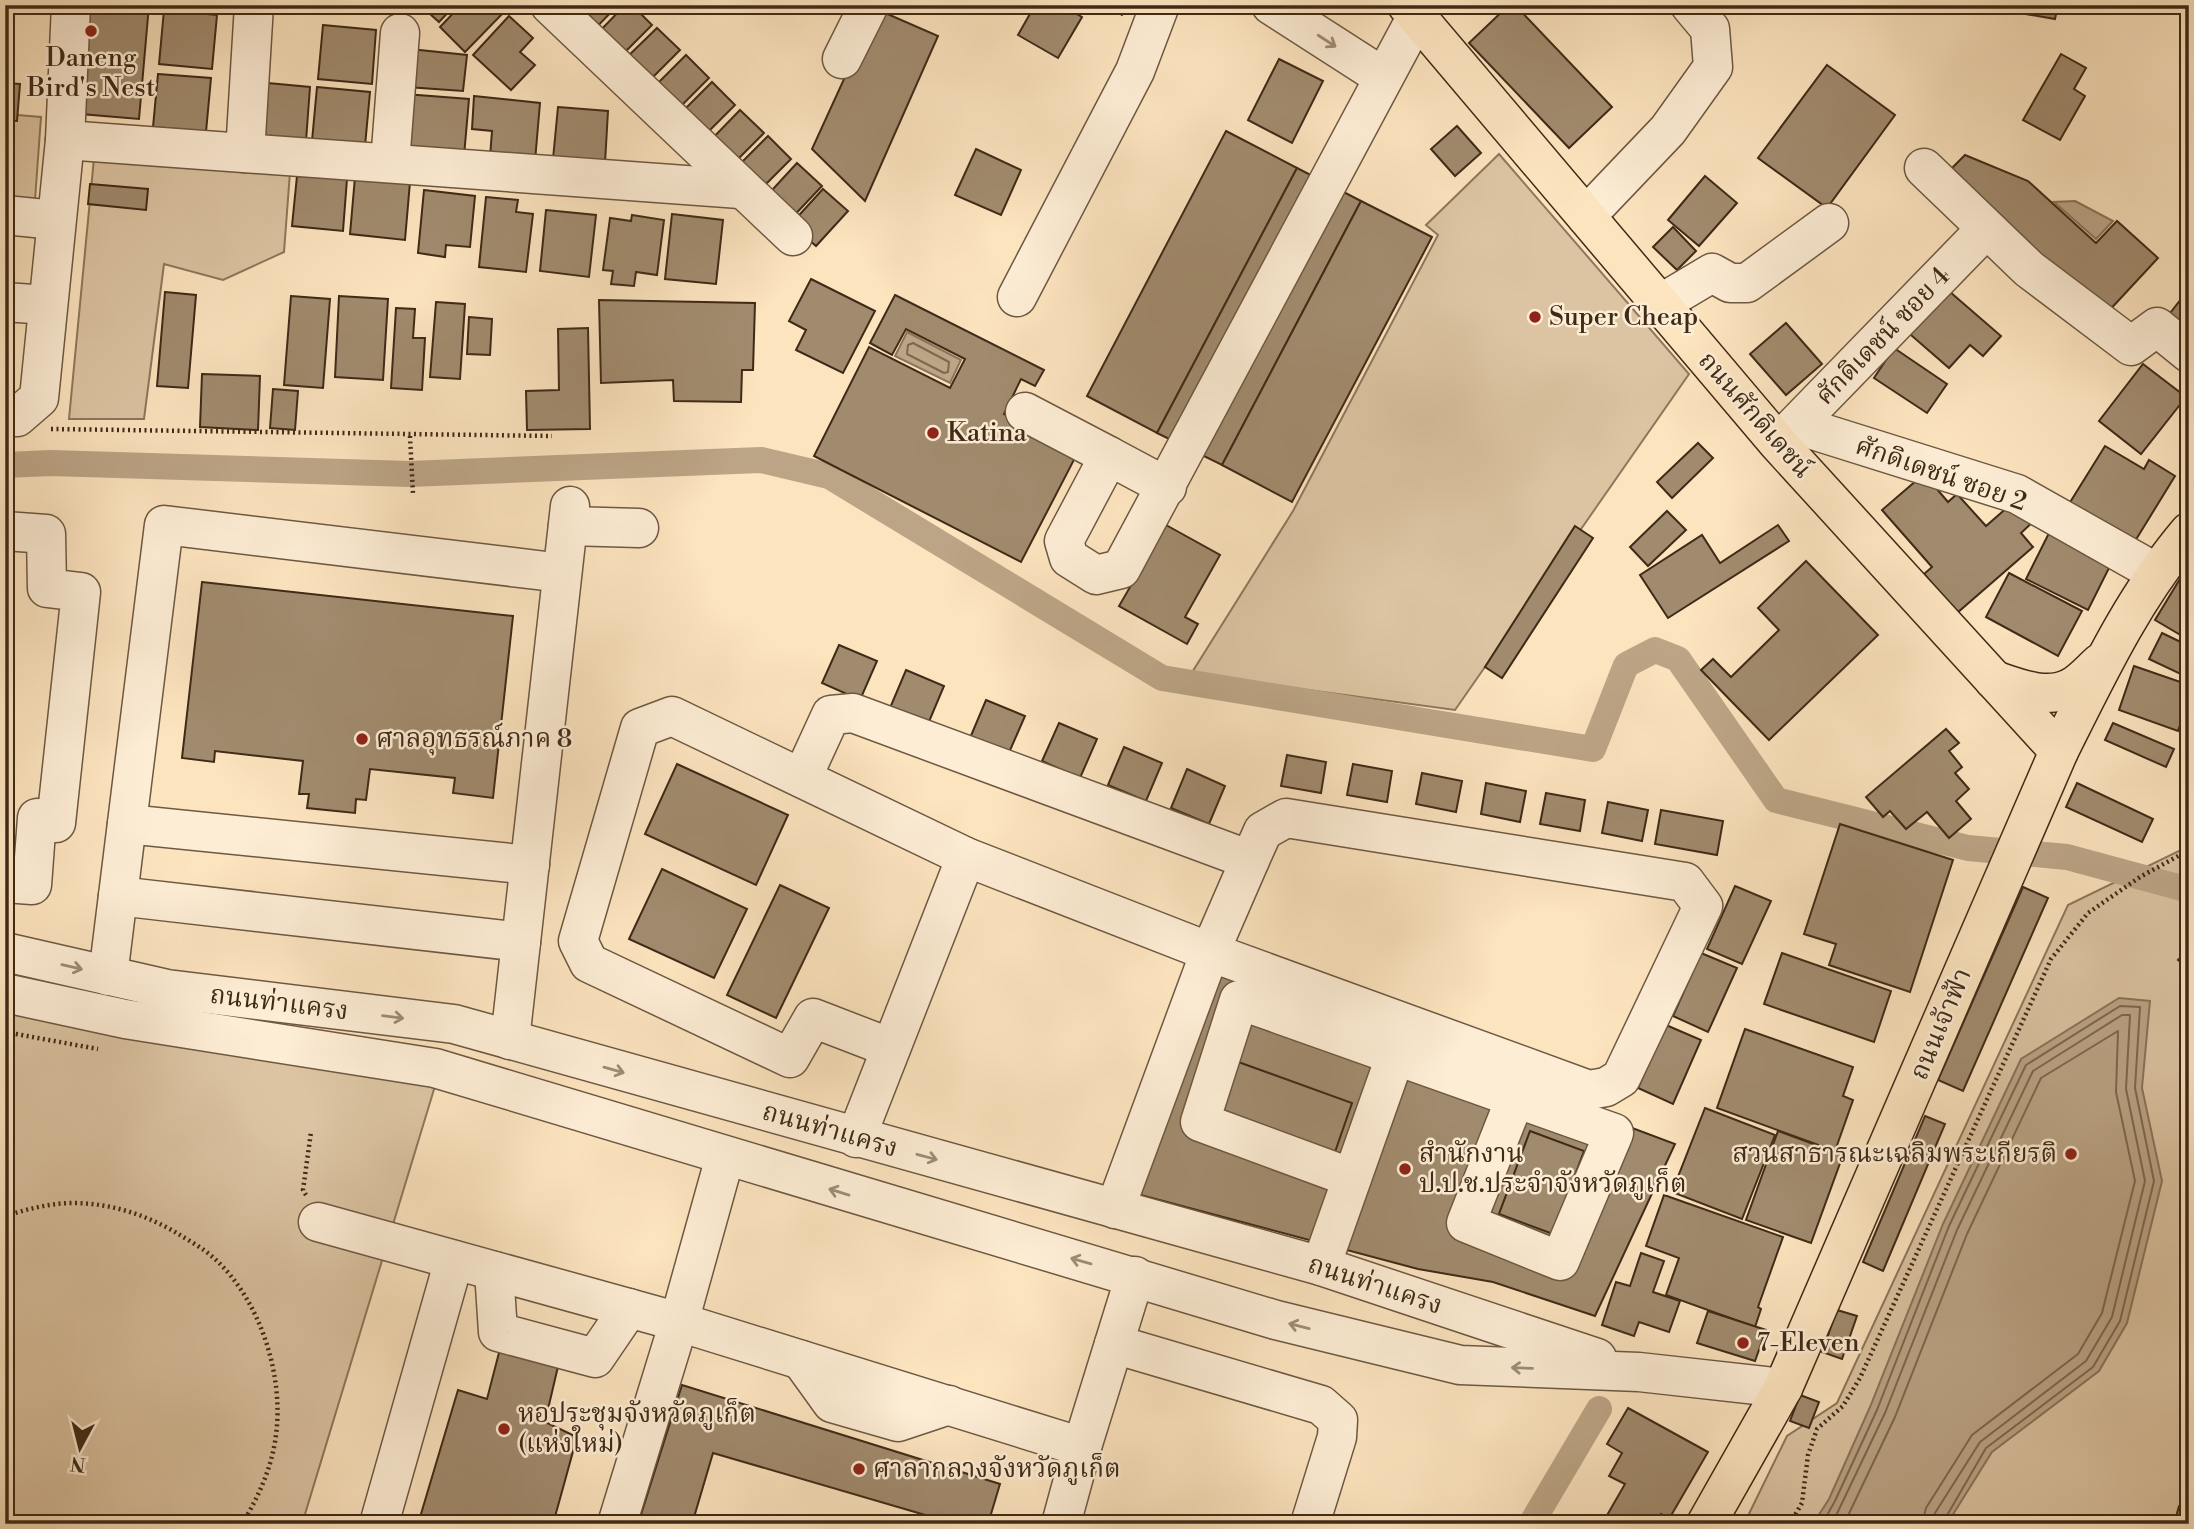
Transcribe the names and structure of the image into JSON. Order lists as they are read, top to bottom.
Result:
{
  "streets": {
    "main road": ["ถนนศักดิเดชน์", "ถนนเจ้าฟ้า"],
    "street": ["ศักดิเดชน์ ซอย 4", "ศักดิเดชน์ ซอย 2", "ถนนท่าแครง"]
  },
  "crossings": [
    ["ศักดิเดชน์ ซอย 4", "ถนนศักดิเดชน์"],
    ["ศักดิเดชน์ ซอย 4", "ศักดิเดชน์ ซอย 2"],
    ["ถนนศักดิเดชน์", "ศักดิเดชน์ ซอย 2"],
    ["ถนนศักดิเดชน์", "ถนนเจ้าฟ้า"],
    ["ศักดิเดชน์ ซอย 2", "ถนนเจ้าฟ้า"],
    ["ถนนท่าแครง", "ถนนเจ้าฟ้า"]
  ],
  "places": [
    "Daneng Bird's Nest",
    "Super Cheap",
    "Katina",
    "ศาลอุทธรณ์ภาค 8",
    "สวนสาธารณะเฉลิมพระเกียรติ",
    "สำนักงาน ป.ป.ช.ประจำจังหวัดภูเก็ต",
    "7-Eleven",
    "หอประชุมจังหวัดภูเก็ต (แห่งใหม่)",
    "ศาลากลางจังหวัดภูเก็ต"
  ],
  "north": "bottom"
}
